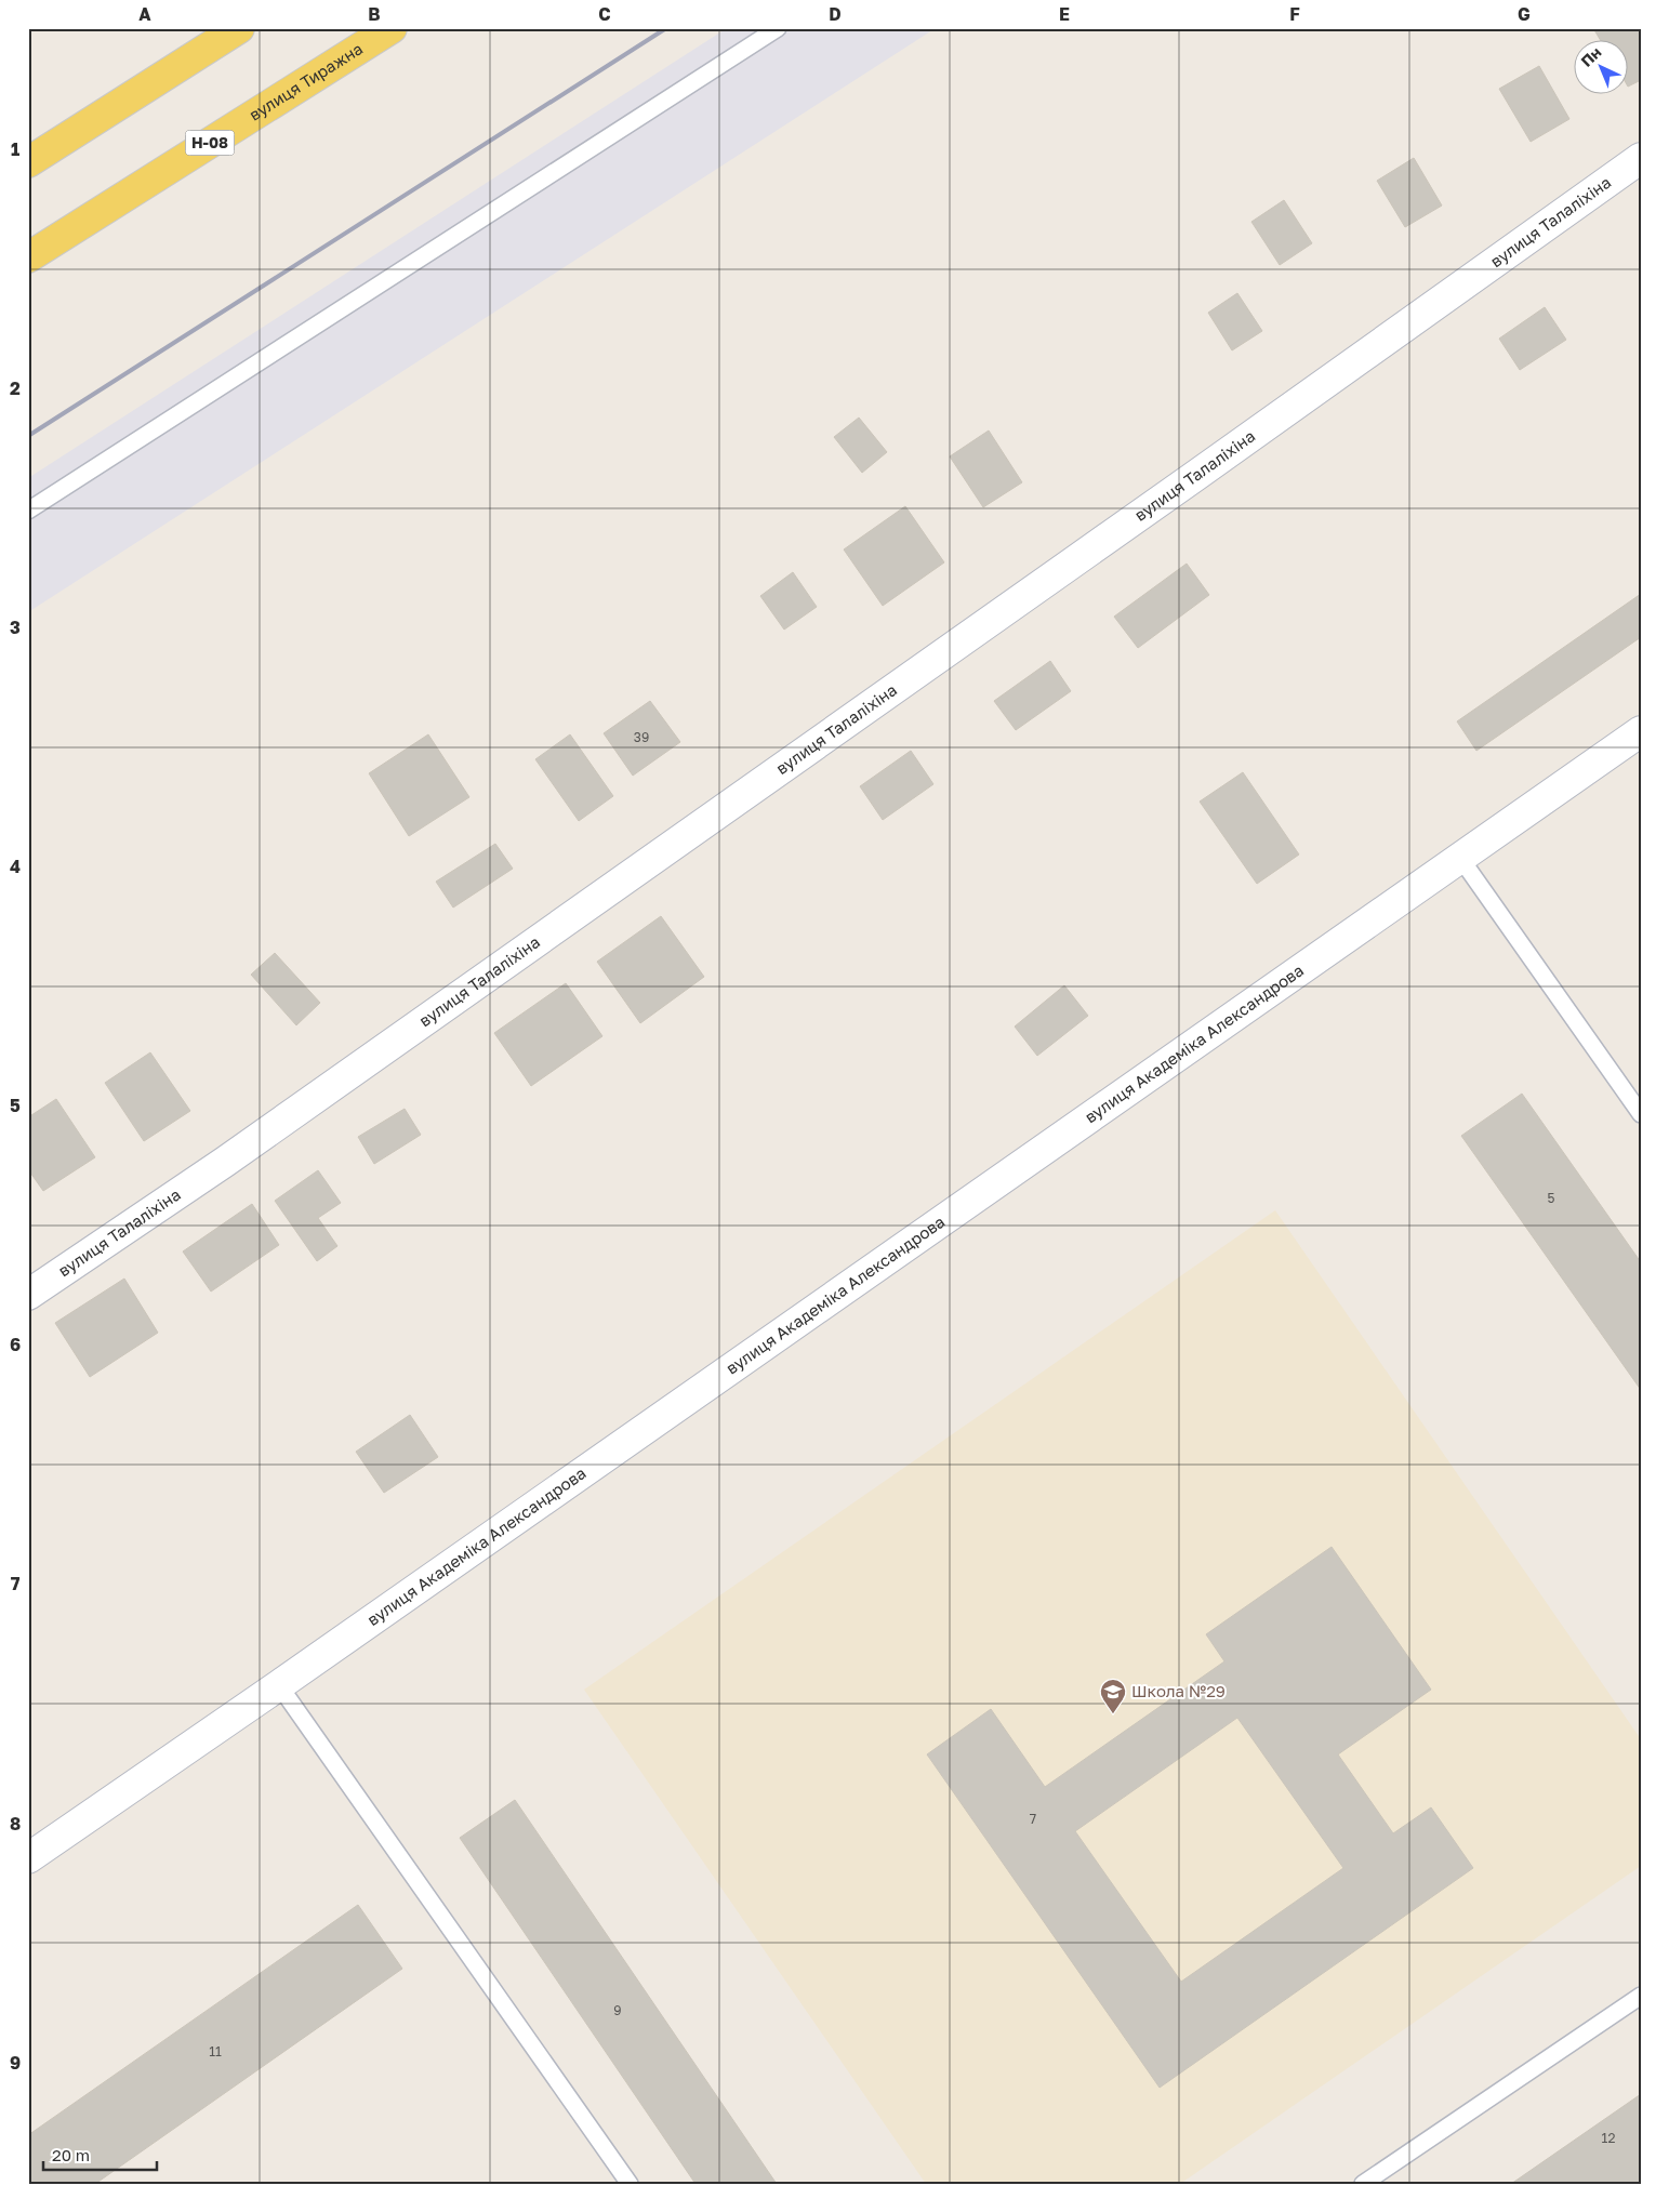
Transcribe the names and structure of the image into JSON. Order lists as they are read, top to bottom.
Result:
{
  "streets": {
    "main road": ["вулиця Тиражна", "Н-08"],
    "street": ["вулиця Талаліхіна", "вулиця Академіка Александрова"]
  },
  "places": {
    "school or university": ["Школа №29"]
  },
  "house_numbers": [
    "39",
    "5",
    "7",
    "9",
    "11",
    "12"
  ],
  "scale_bar": "20 m",
  "north": "top left",
  "grid": {
    "columns": [
      "A",
      "B",
      "C",
      "D",
      "E",
      "F",
      "G"
    ],
    "rows": [
      "1",
      "2",
      "3",
      "4",
      "5",
      "6",
      "7",
      "8",
      "9"
    ]
  }
}
